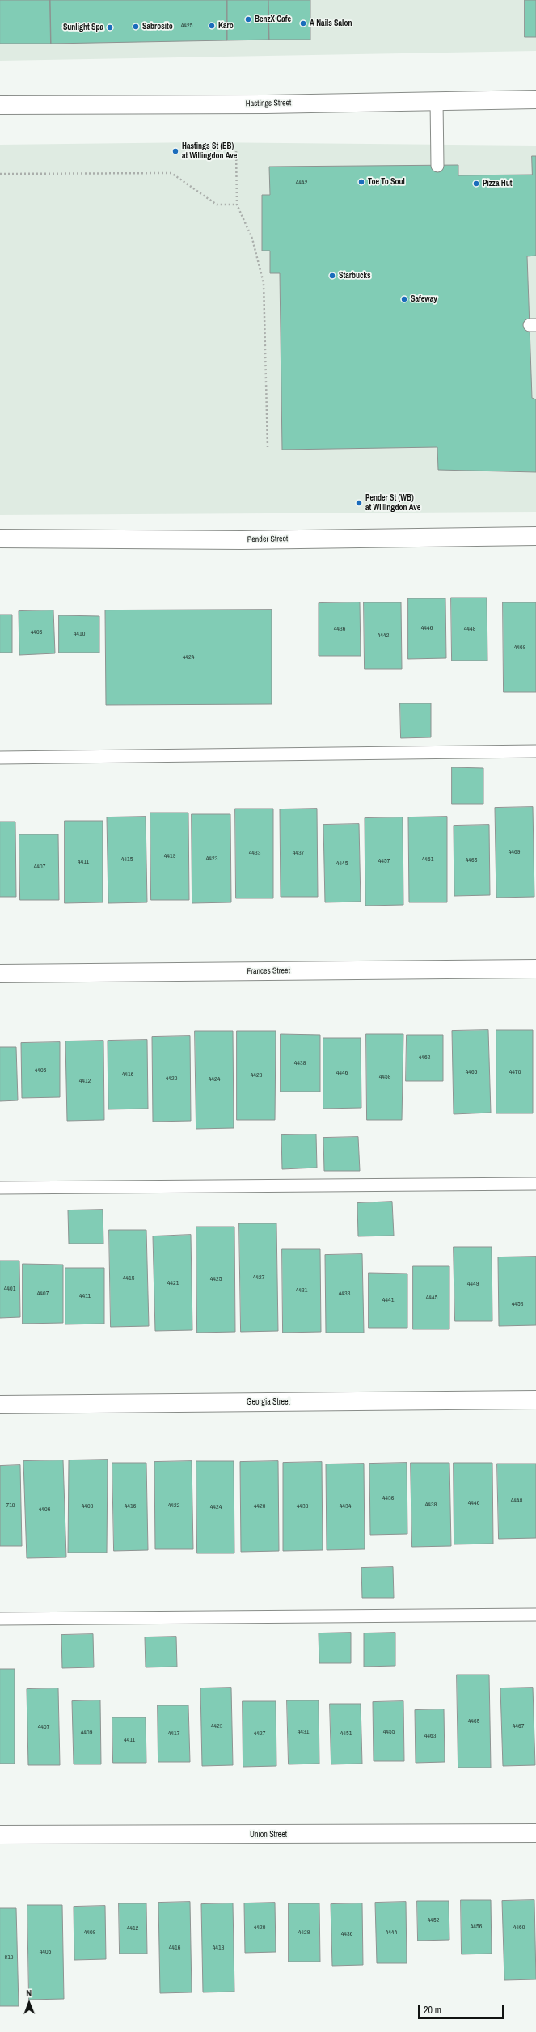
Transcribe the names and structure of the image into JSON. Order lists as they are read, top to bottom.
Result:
{
  "streets": {
    "street": [
      "Hastings Street",
      "Pender Street",
      "Frances Street",
      "Georgia Street",
      "Union Street"
    ]
  },
  "places": [
    "BenzX Cafe",
    "A Nails Salon",
    "Karo",
    "Sabrosito",
    "Sunlight Spa",
    "Hastings St (EB) at Willingdon Ave",
    "Toe To Soul",
    "Pizza Hut",
    "Starbucks",
    "Safeway",
    "Pender St (WB) at Willingdon Ave"
  ],
  "house_numbers": [
    "4425",
    "4442",
    "4446",
    "4436",
    "4448",
    "4406",
    "4410",
    "4442",
    "4468",
    "4424",
    "4469",
    "4433",
    "4437",
    "4419",
    "4423",
    "4415",
    "4461",
    "4465",
    "4457",
    "4411",
    "4445",
    "4407",
    "4462",
    "4438",
    "4406",
    "4466",
    "4470",
    "4446",
    "4416",
    "4428",
    "4458",
    "4420",
    "4424",
    "4412",
    "4427",
    "4415",
    "4425",
    "4421",
    "4449",
    "4401",
    "4431",
    "4407",
    "4433",
    "4411",
    "4445",
    "4441",
    "4453",
    "4436",
    "4448",
    "4446",
    "4438",
    "710",
    "4422",
    "4408",
    "4416",
    "4428",
    "4430",
    "4434",
    "4424",
    "4406",
    "4465",
    "4423",
    "4467",
    "4407",
    "4431",
    "4455",
    "4409",
    "4417",
    "4427",
    "4451",
    "4463",
    "4411",
    "4452",
    "4456",
    "4420",
    "4460",
    "4412",
    "4408",
    "4428",
    "4444",
    "4436",
    "4416",
    "4418",
    "4406",
    "810"
  ],
  "scale_bar": "20 m",
  "north": "top"
}
